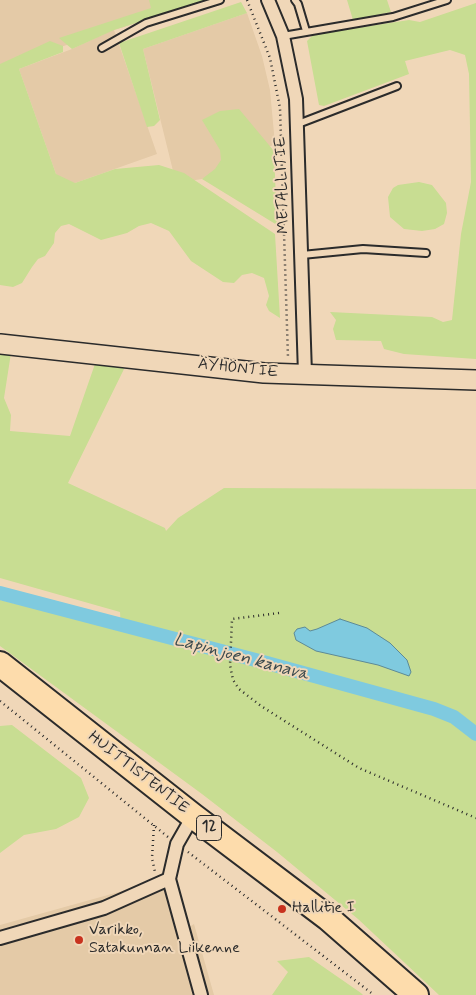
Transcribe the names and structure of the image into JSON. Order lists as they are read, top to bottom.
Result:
{
  "streets": {
    "highway": ["HUITTISTENTIE", "12"],
    "main road": ["ÄYHÖNTIE"],
    "street": ["METALLITIE"]
  },
  "crossings": [
    ["METALLITIE", "ÄYHÖNTIE"]
  ],
  "water": ["Lapinjoen kanava"],
  "places": ["Hallitie I", "Varikko, Satakunnan Liikenne"]
}
